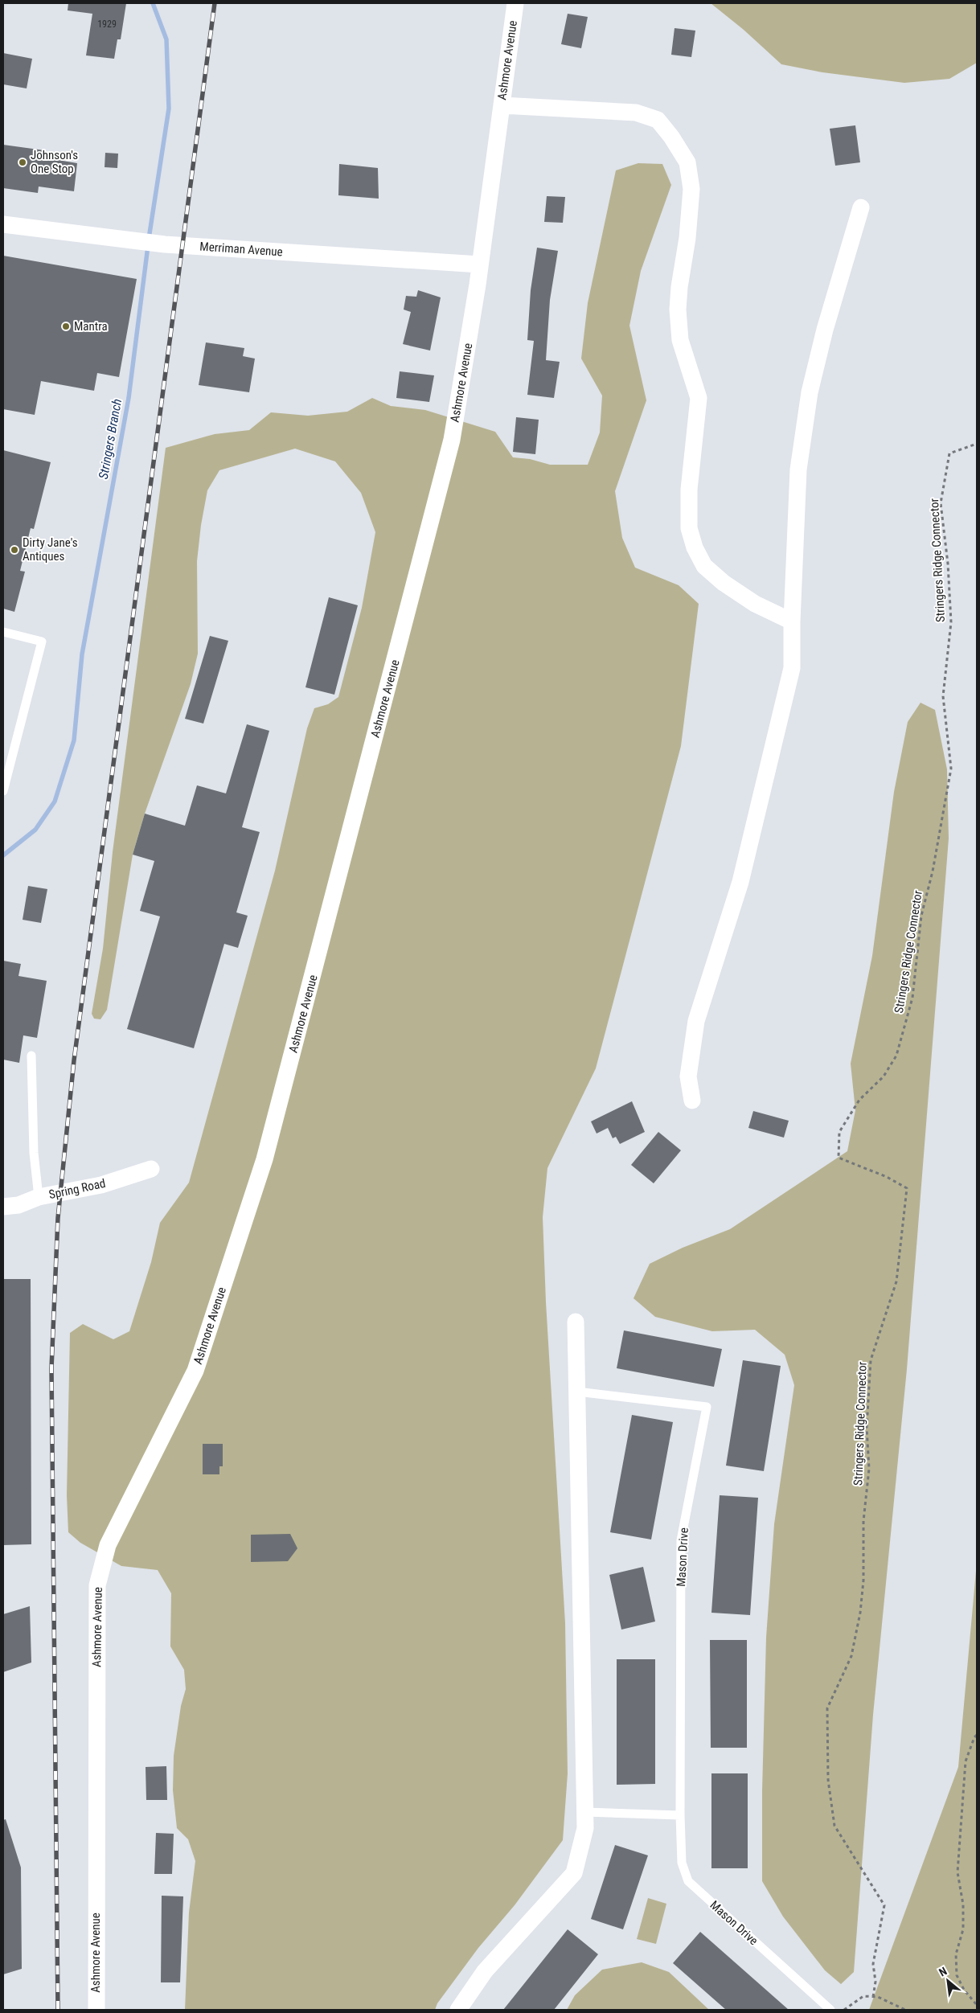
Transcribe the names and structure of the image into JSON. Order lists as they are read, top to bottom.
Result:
{
  "streets": {
    "street": ["Ashmore Avenue", "Merriman Avenue", "Spring Road"],
    "lane": ["Mason Drive"],
    "path": ["Stringers Ridge Connector"]
  },
  "crossings": [
    ["Ashmore Avenue", "Merriman Avenue"]
  ],
  "water": ["Stringers Branch"],
  "places": ["Johnson's One Stop", "Mantra", "Dirty Jane's Antiques"],
  "house_numbers": ["1929"],
  "north": "top left"
}
